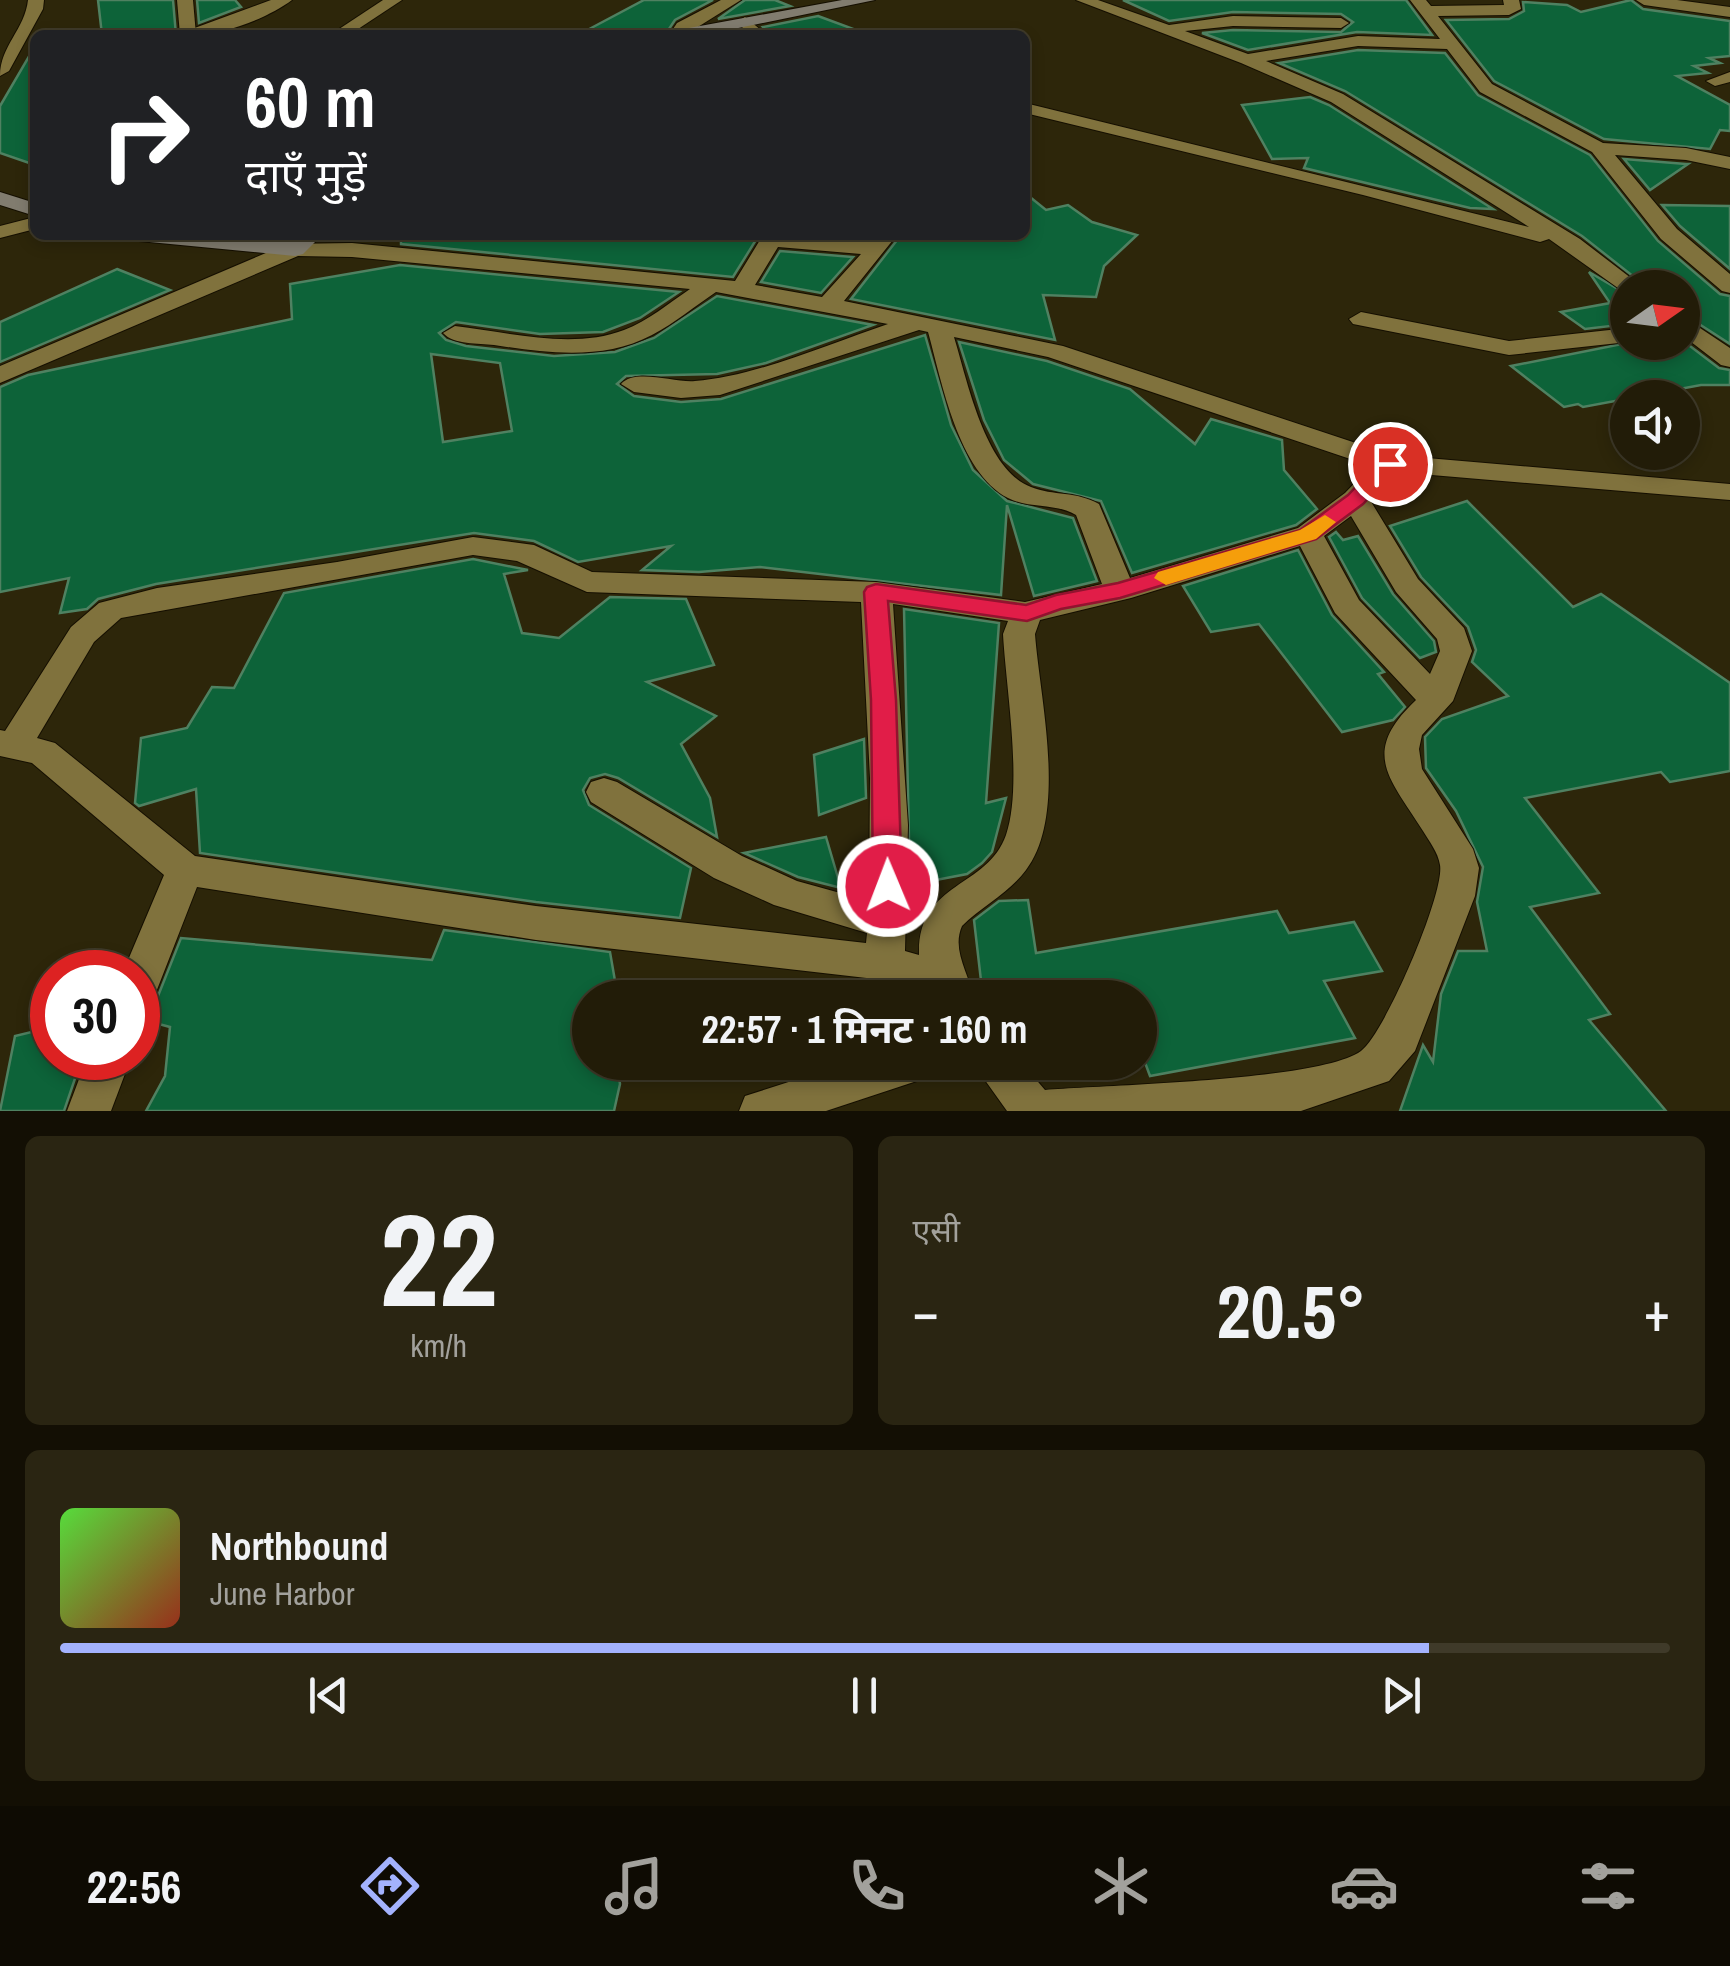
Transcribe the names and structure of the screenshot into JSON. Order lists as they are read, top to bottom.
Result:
{
  "north": "right",
  "page": {
    "turn": ["60 m", "दाएँ मुड़ें"],
    "limit": "30",
    "trip": "22:57 · 1 मिनट · 160 m",
    "tile": [
      ["22", "km/h"],
      "एसी"
    ],
    "heat": ["−", "20.5°", "+"],
    "song": ["Northbound", "June Harbor"],
    "tabs": "22:56"
  }
}
